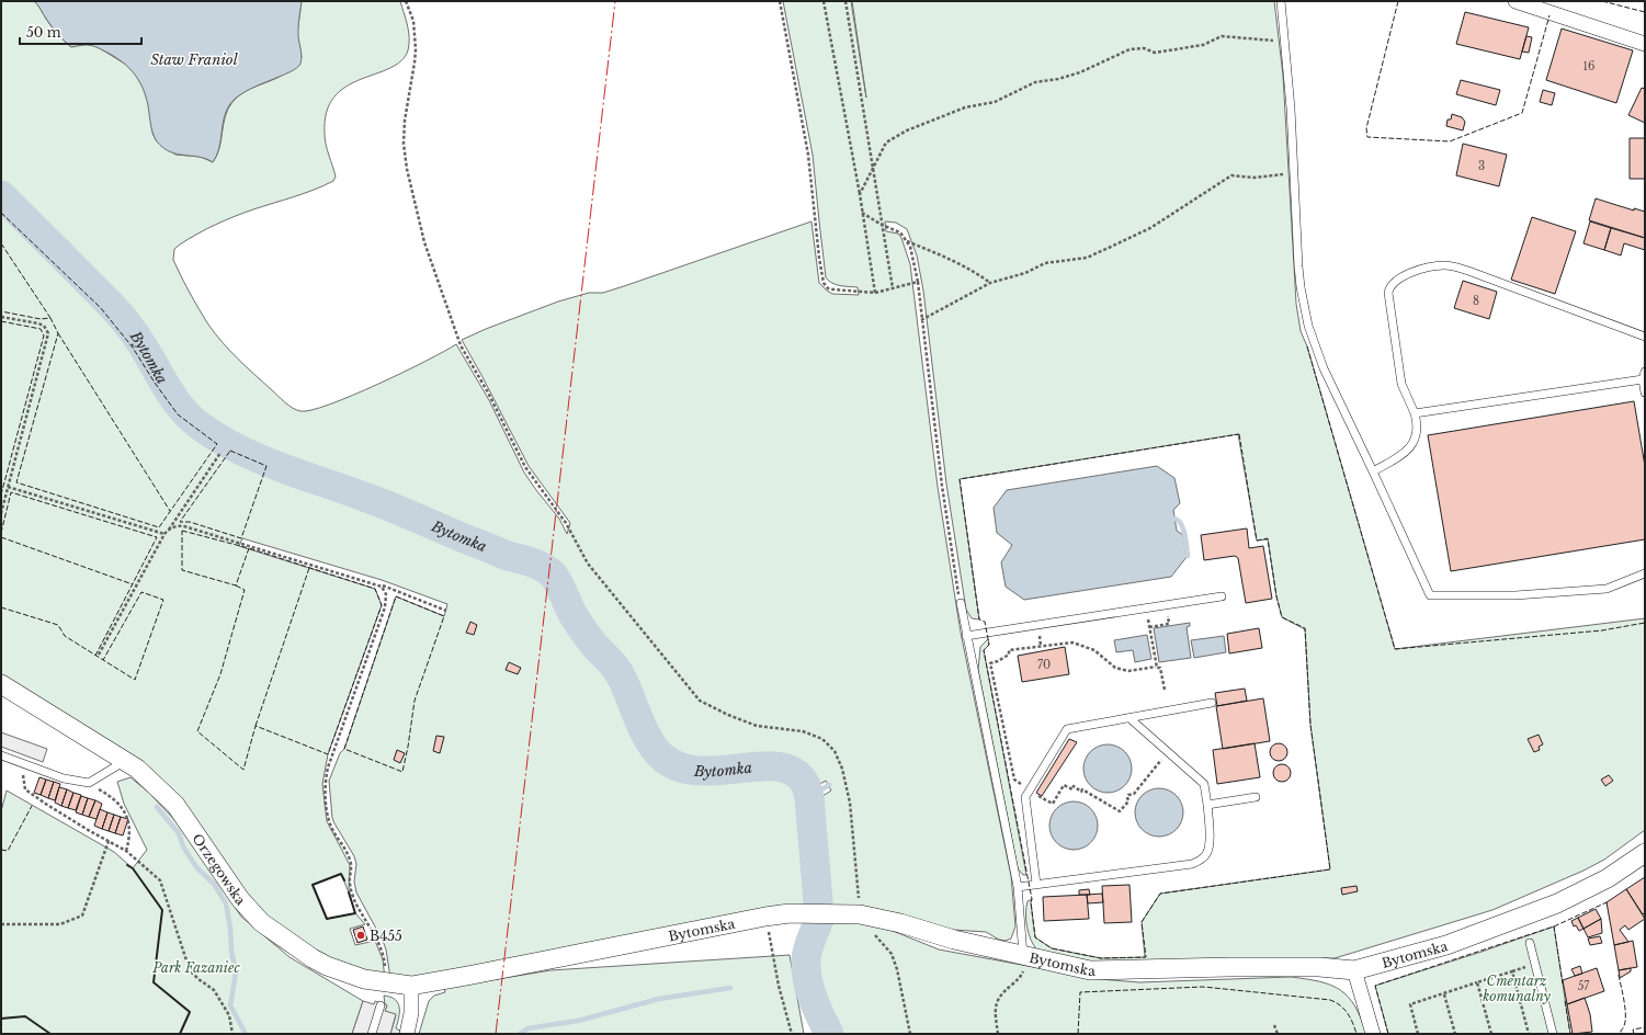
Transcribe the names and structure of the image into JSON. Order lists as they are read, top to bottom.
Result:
{
  "streets": {
    "street": ["Orzegowska", "Bytomska"]
  },
  "crossings": [
    ["Orzegowska", "Bytomska"]
  ],
  "water": ["Staw Franiol", "Bytomka"],
  "parks": ["Park Fazaniec", "Cmentarz komunalny"],
  "places": ["B455"],
  "house_numbers": [
    "16",
    "3",
    "8",
    "70",
    "57"
  ],
  "scale_bar": "50 m"
}
